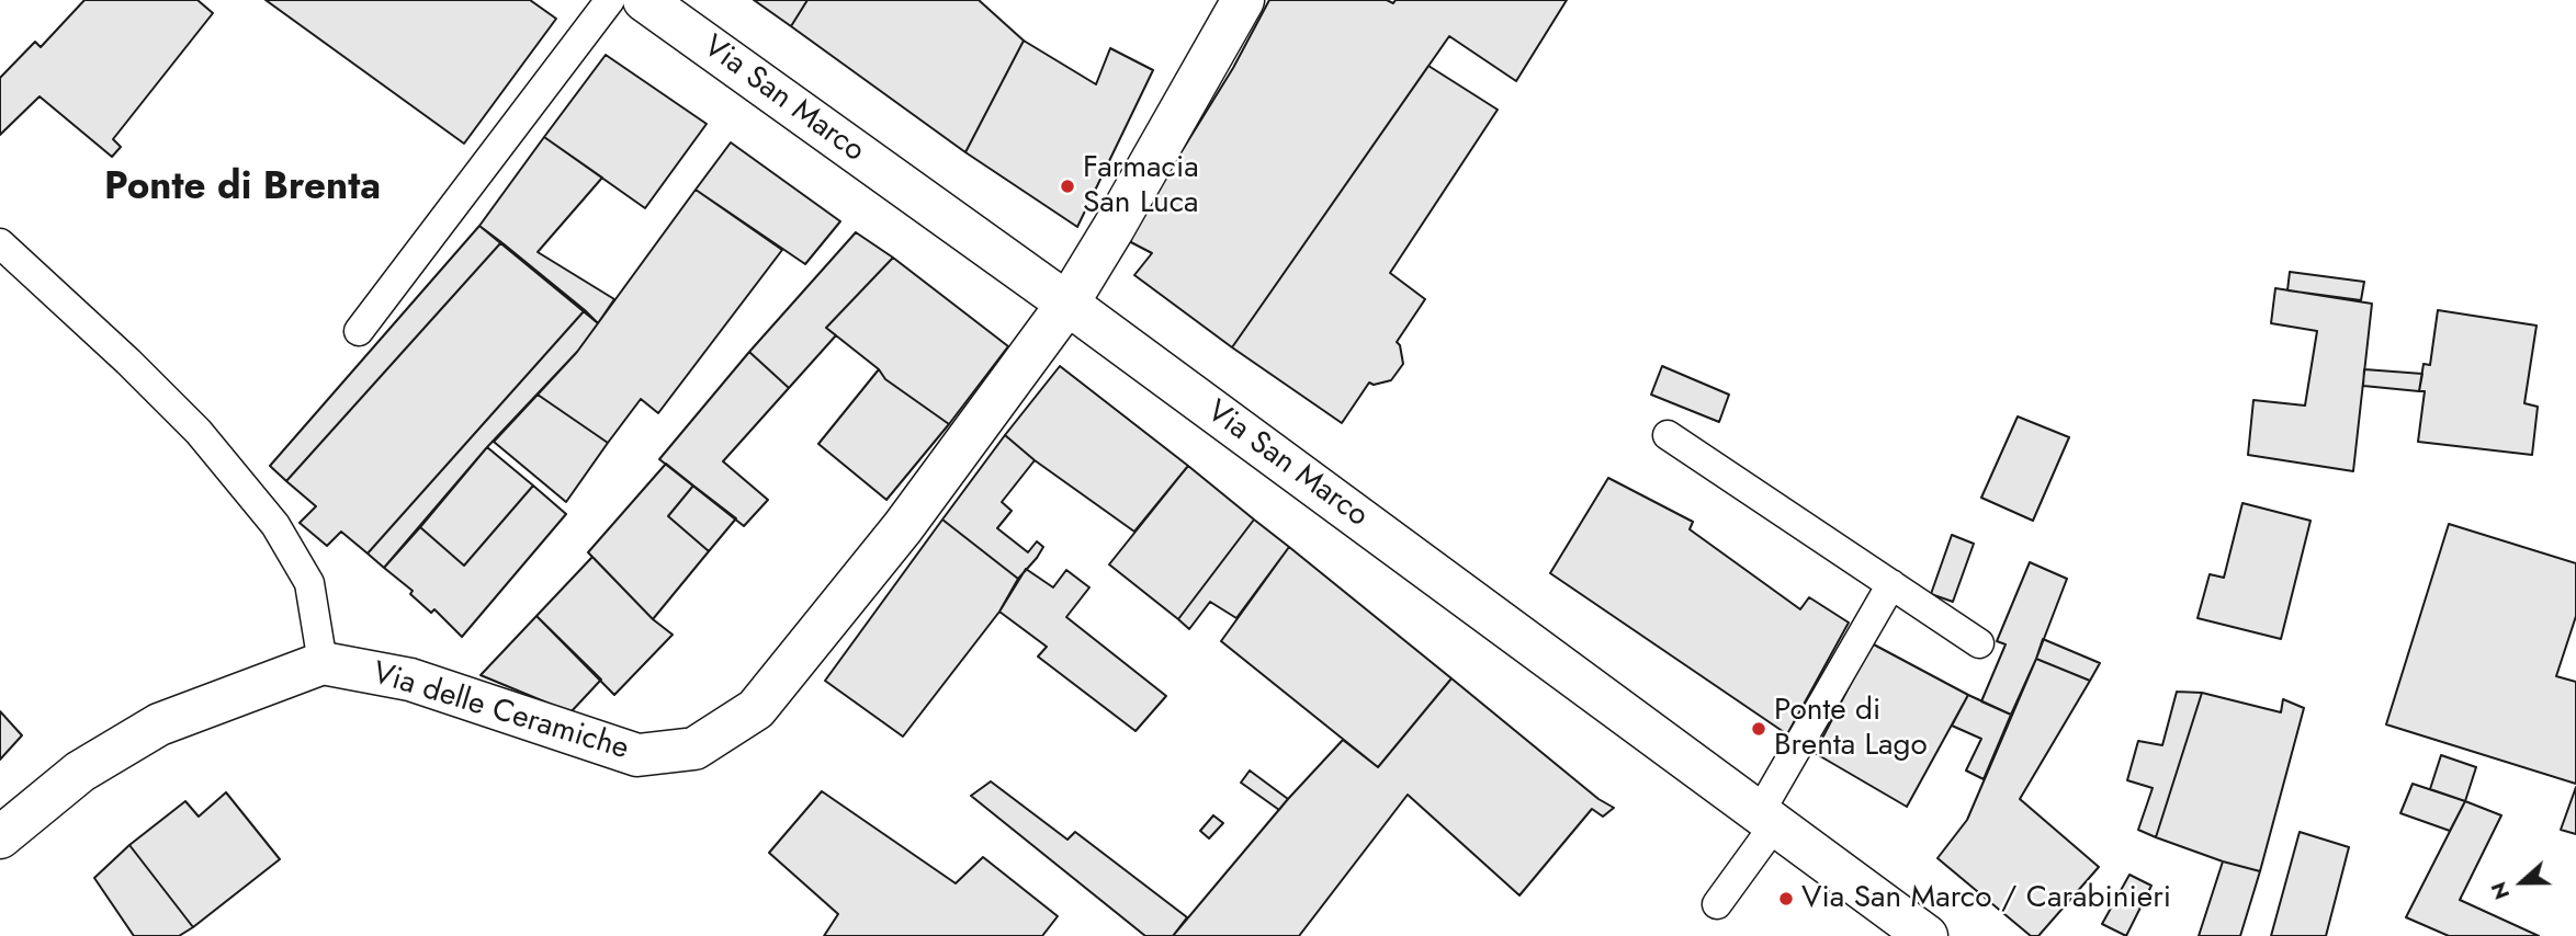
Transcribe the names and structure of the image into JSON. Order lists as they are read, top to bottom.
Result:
{
  "streets": {
    "street": ["Via San Marco", "Via delle Ceramiche"]
  },
  "crossings": [
    ["Via San Marco", "Via delle Ceramiche"]
  ],
  "districts": ["Ponte di Brenta"],
  "places": ["Farmacia San Luca", "Ponte di Brenta Lago", "Via San Marco / Carabinieri"],
  "north": "left"
}
